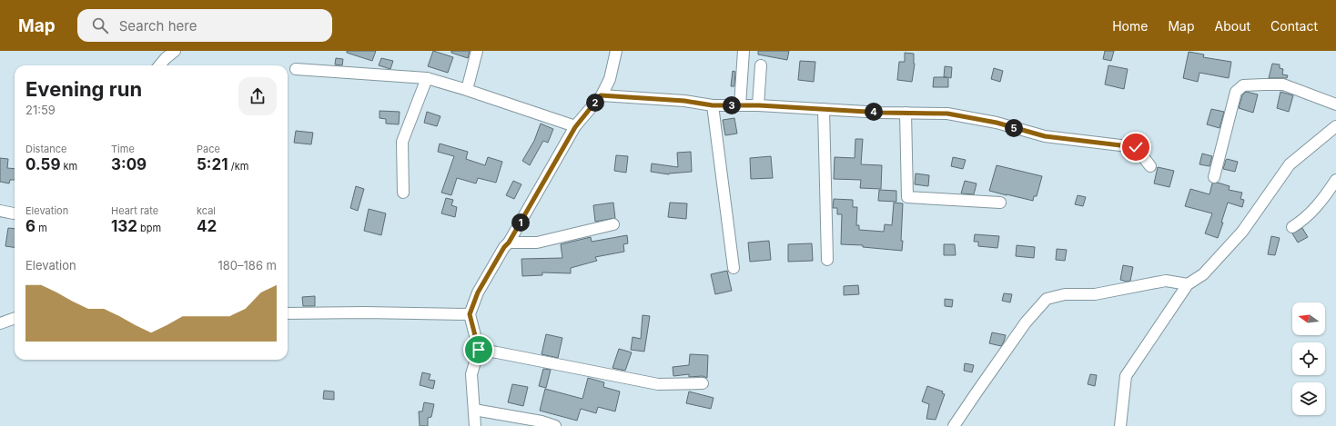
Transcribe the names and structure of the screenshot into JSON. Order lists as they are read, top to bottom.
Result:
{
  "north": "left",
  "page": {
    "header": "Map",
    "search": "Search here",
    "nav": [
      "Home",
      "Map",
      "About",
      "Contact"
    ],
    "heading": ["Evening run", "21:59"],
    "pins": [
      "2",
      "3",
      "4",
      "5",
      "1"
    ],
    "stats": [
      ["Distance", "0.59 km"],
      ["Time", "3:09"],
      ["Pace", "5:21 /km"],
      ["Elevation", "6 m"],
      ["Heart rate", "132 bpm"],
      ["kcal", "42"]
    ],
    "chart": ["Elevation", "180–186 m"]
  }
}
